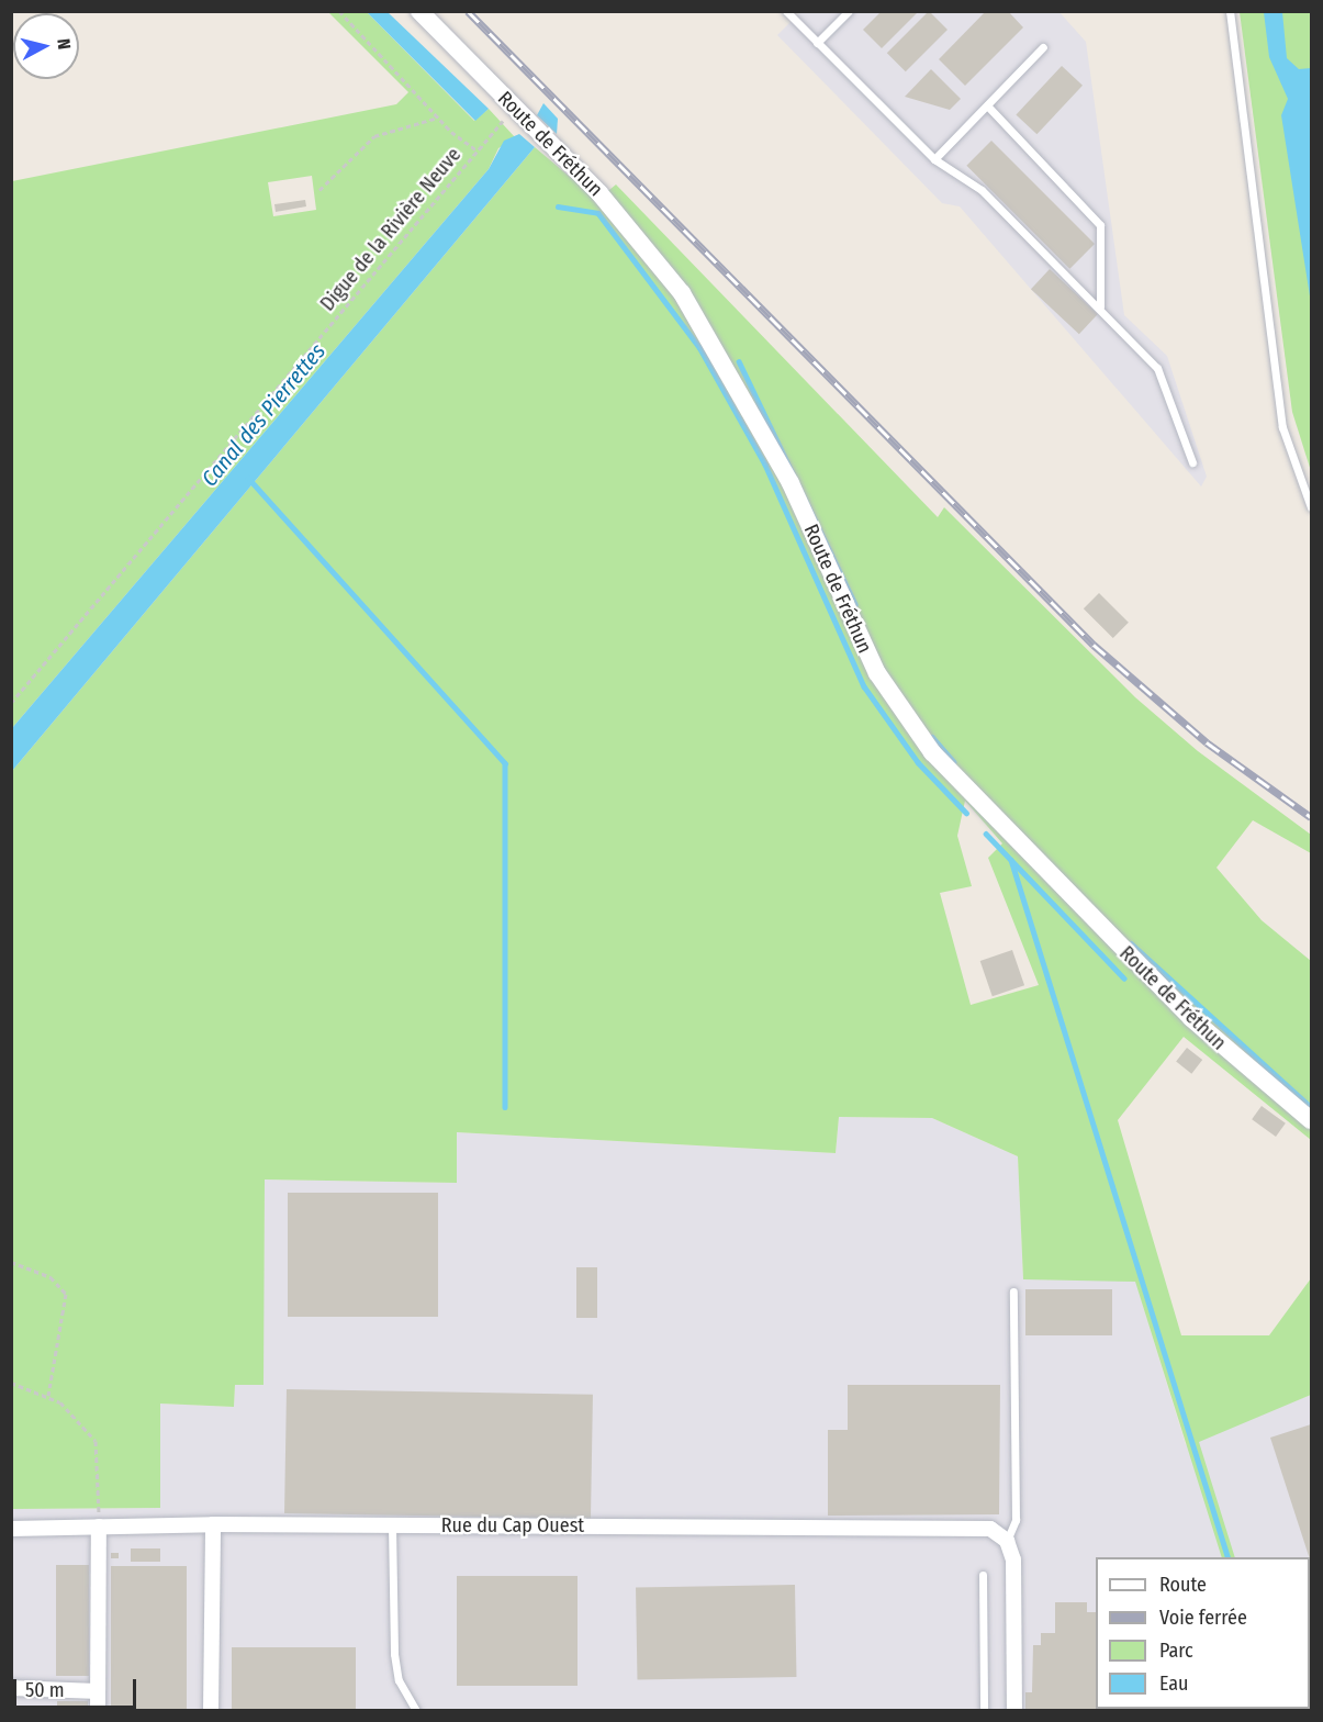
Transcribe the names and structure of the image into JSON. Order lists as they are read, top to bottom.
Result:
{
  "streets": {
    "street": ["Route de Fréthun", "Rue du Cap Ouest"],
    "path": ["Digue de la Rivière Neuve"]
  },
  "crossings": [
    ["Route de Fréthun", "Digue de la Rivière Neuve"]
  ],
  "water": ["Canal des Pierrettes"],
  "legend": [
    "Route",
    "Voie ferrée",
    "Parc",
    "Eau"
  ],
  "scale_bar": "50 m",
  "north": "right"
}
